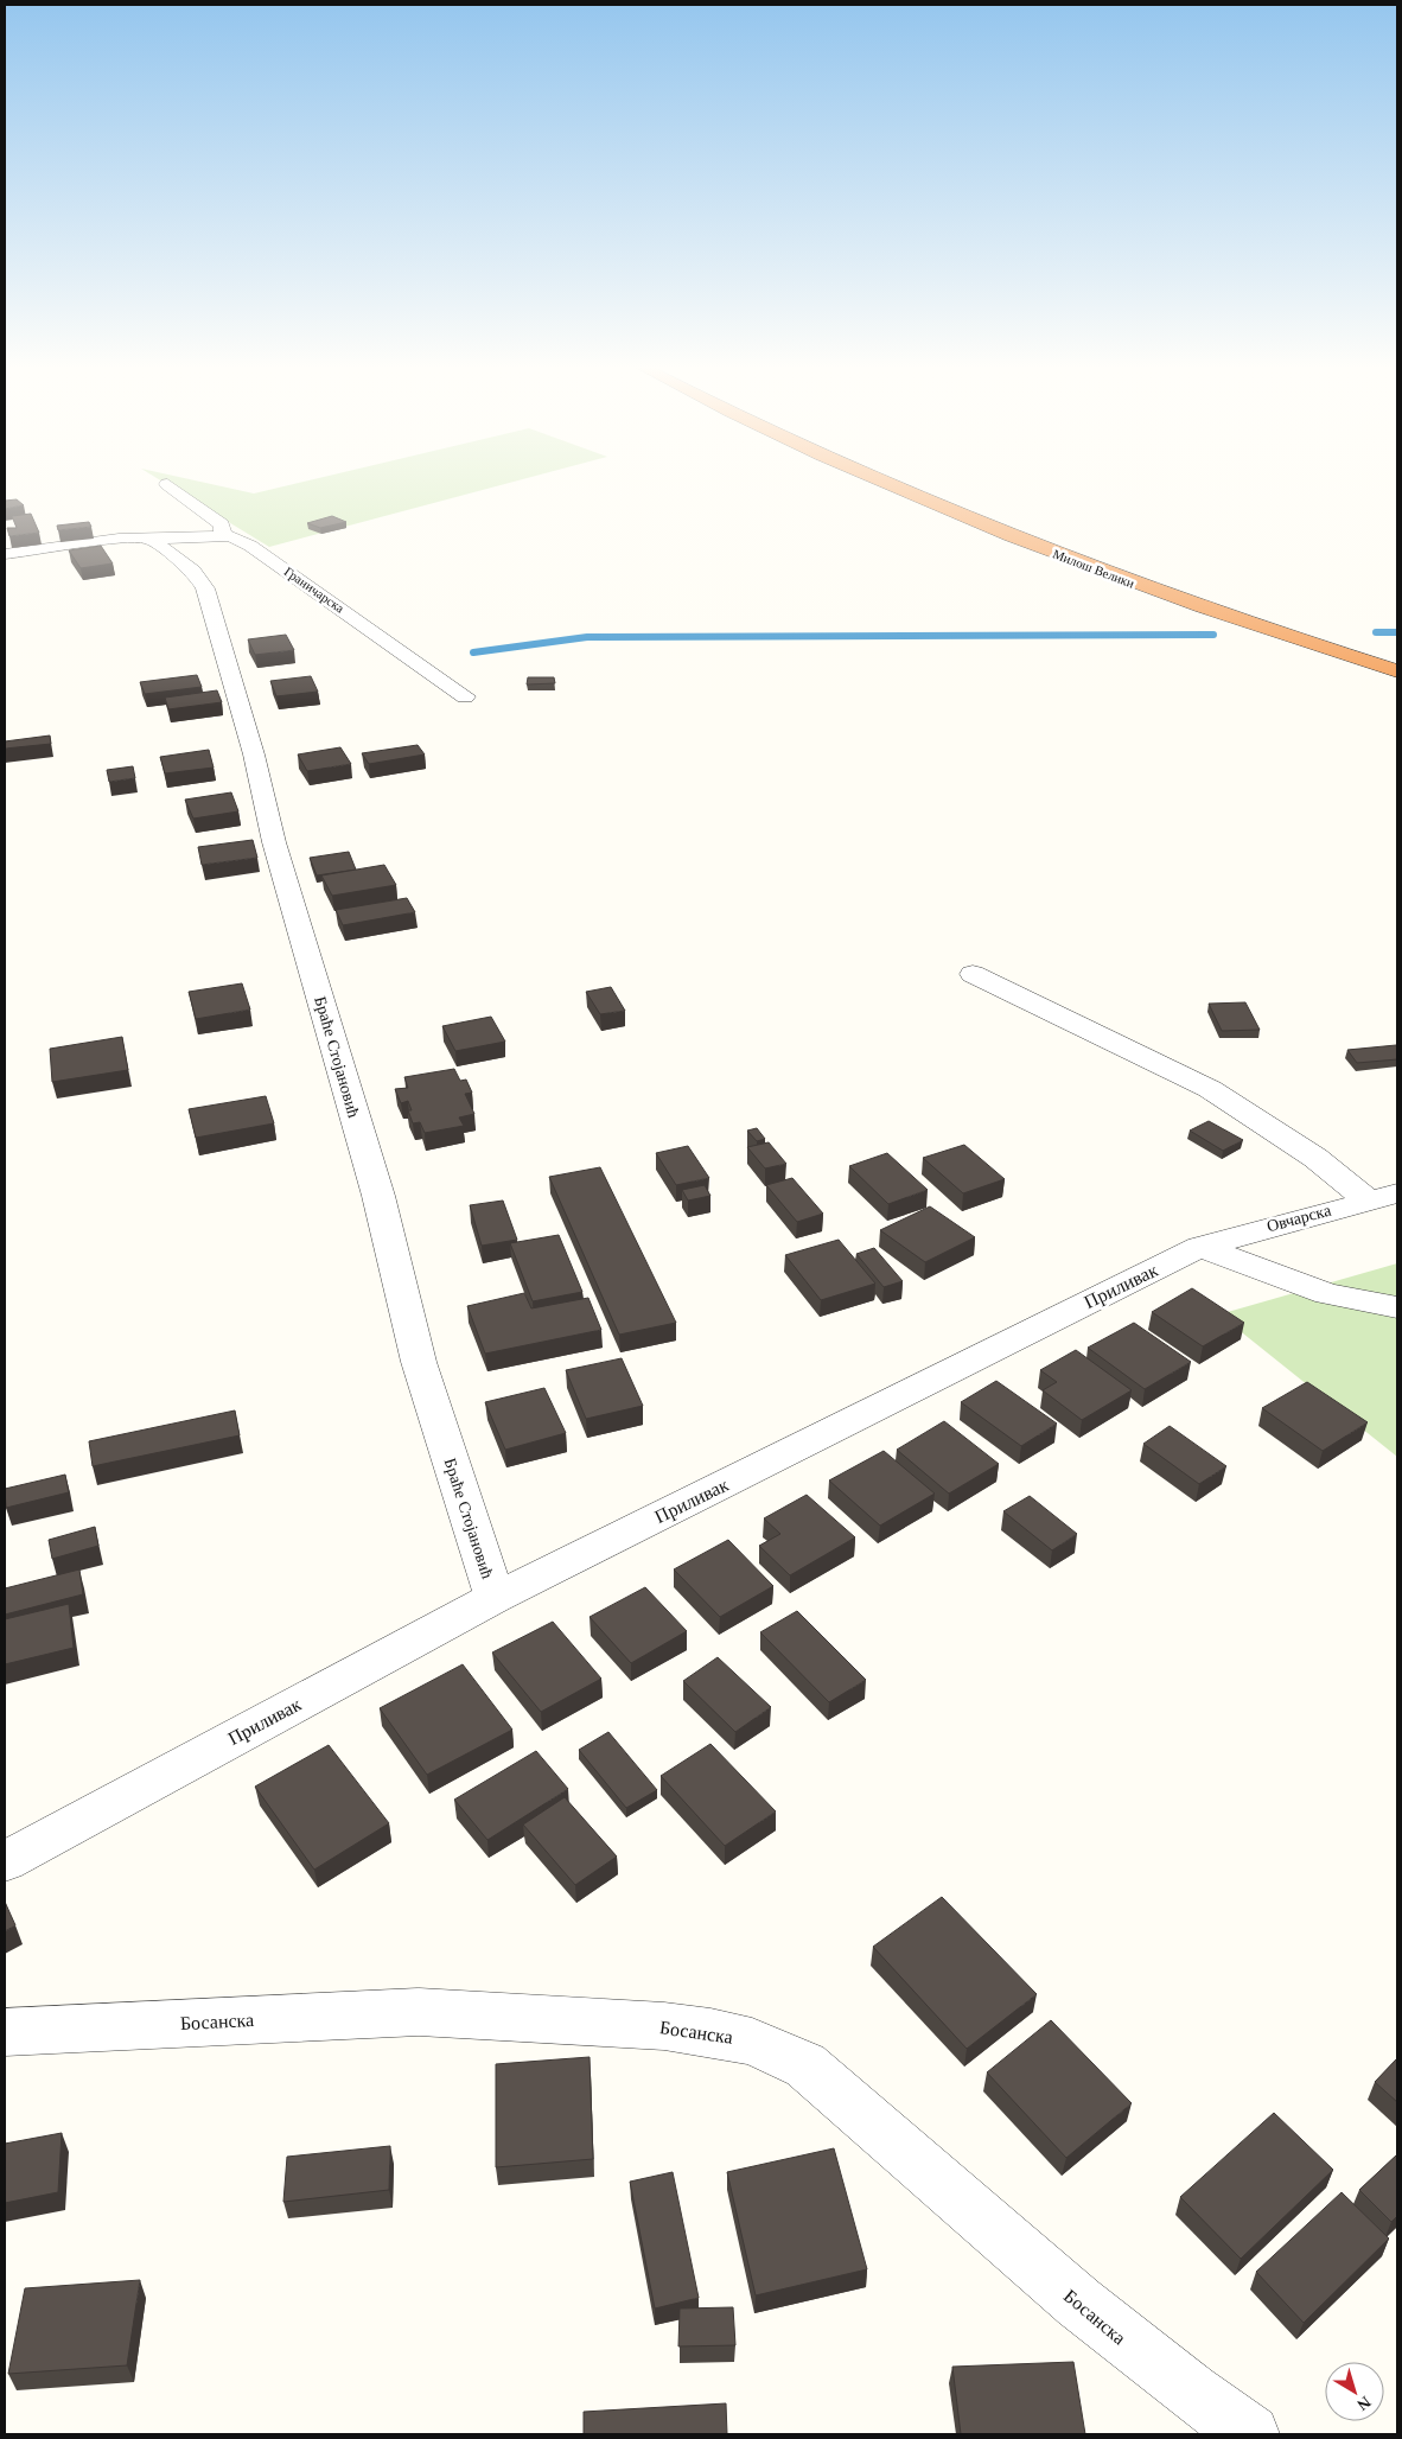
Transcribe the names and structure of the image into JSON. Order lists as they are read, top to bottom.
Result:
{
  "streets": {
    "highway": ["Милош Велики"],
    "street": [
      "Граничарска",
      "Браће Стојановић",
      "Овчарска",
      "Приливак",
      "Босанска"
    ]
  },
  "crossings": [
    ["Браће Стојановић", "Приливак"],
    ["Овчарска", "Приливак"]
  ],
  "north": "bottom right"
}
